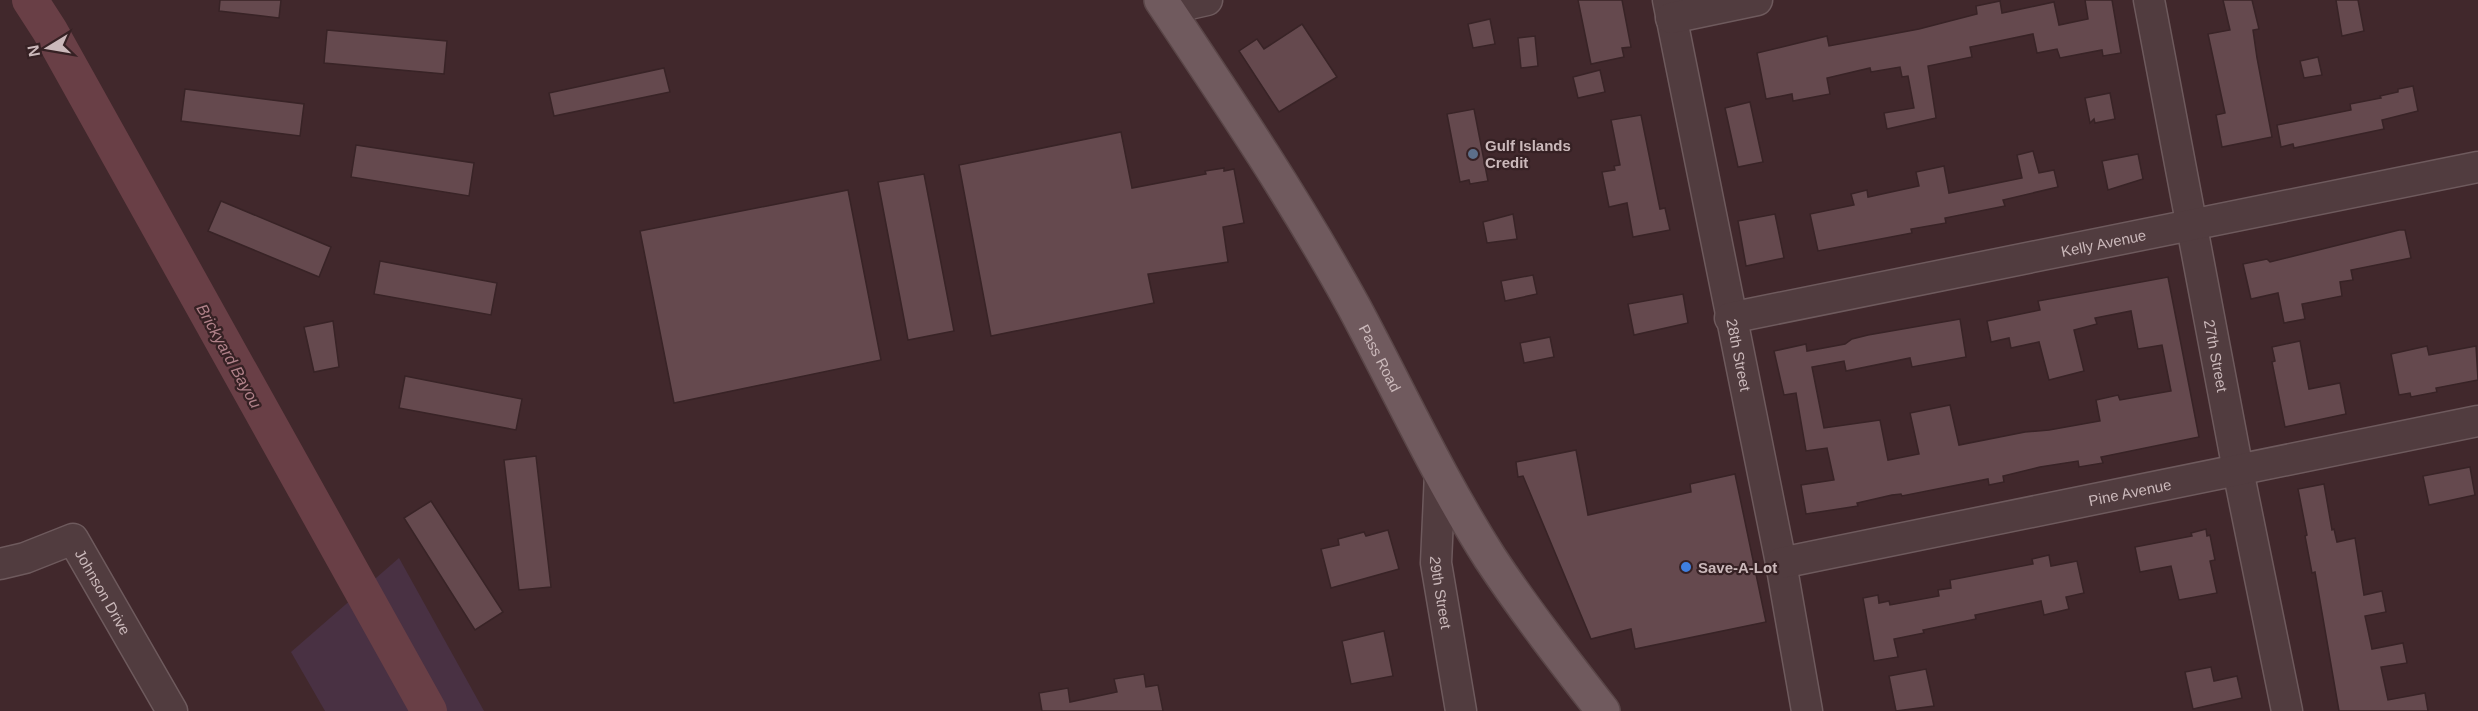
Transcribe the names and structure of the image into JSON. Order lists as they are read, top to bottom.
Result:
{
  "streets": {
    "main road": ["Pass Road"],
    "street": [
      "Kelly Avenue",
      "28th Street",
      "27th Street",
      "Pine Avenue",
      "Johnson Drive",
      "29th Street"
    ]
  },
  "crossings": [
    ["Kelly Avenue", "28th Street"],
    ["Kelly Avenue", "27th Street"],
    ["28th Street", "Pine Avenue"],
    ["27th Street", "Pine Avenue"],
    ["Pass Road", "29th Street"]
  ],
  "water": ["Brickyard Bayou"],
  "places": ["Gulf Islands Credit", "Save-A-Lot"],
  "north": "left"
}
